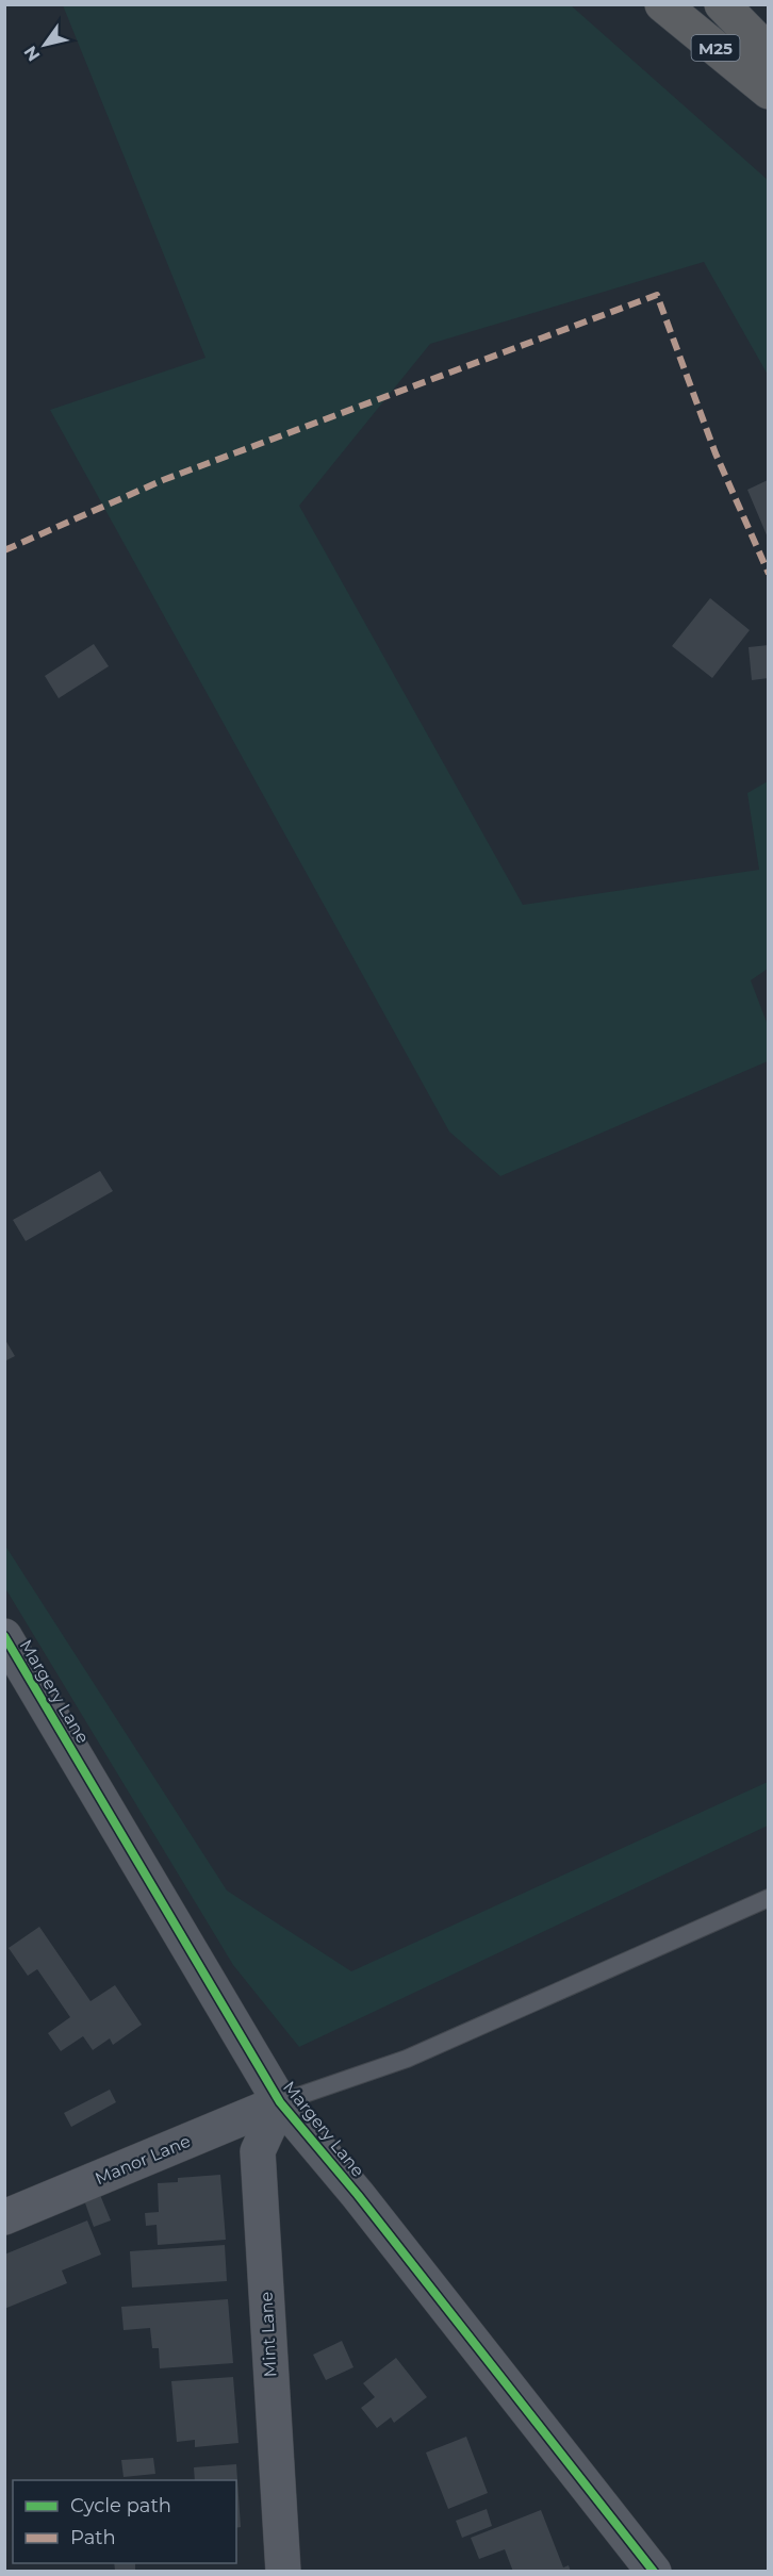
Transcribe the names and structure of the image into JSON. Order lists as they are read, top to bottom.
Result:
{
  "streets": {
    "highway": ["M25"],
    "street": ["Margery Lane", "Manor Lane", "Mint Lane"]
  },
  "crossings": [
    ["Margery Lane", "Manor Lane"],
    ["Margery Lane", "Mint Lane"],
    ["Manor Lane", "Mint Lane"]
  ],
  "legend": ["Cycle path", "Path"],
  "north": "bottom left"
}
